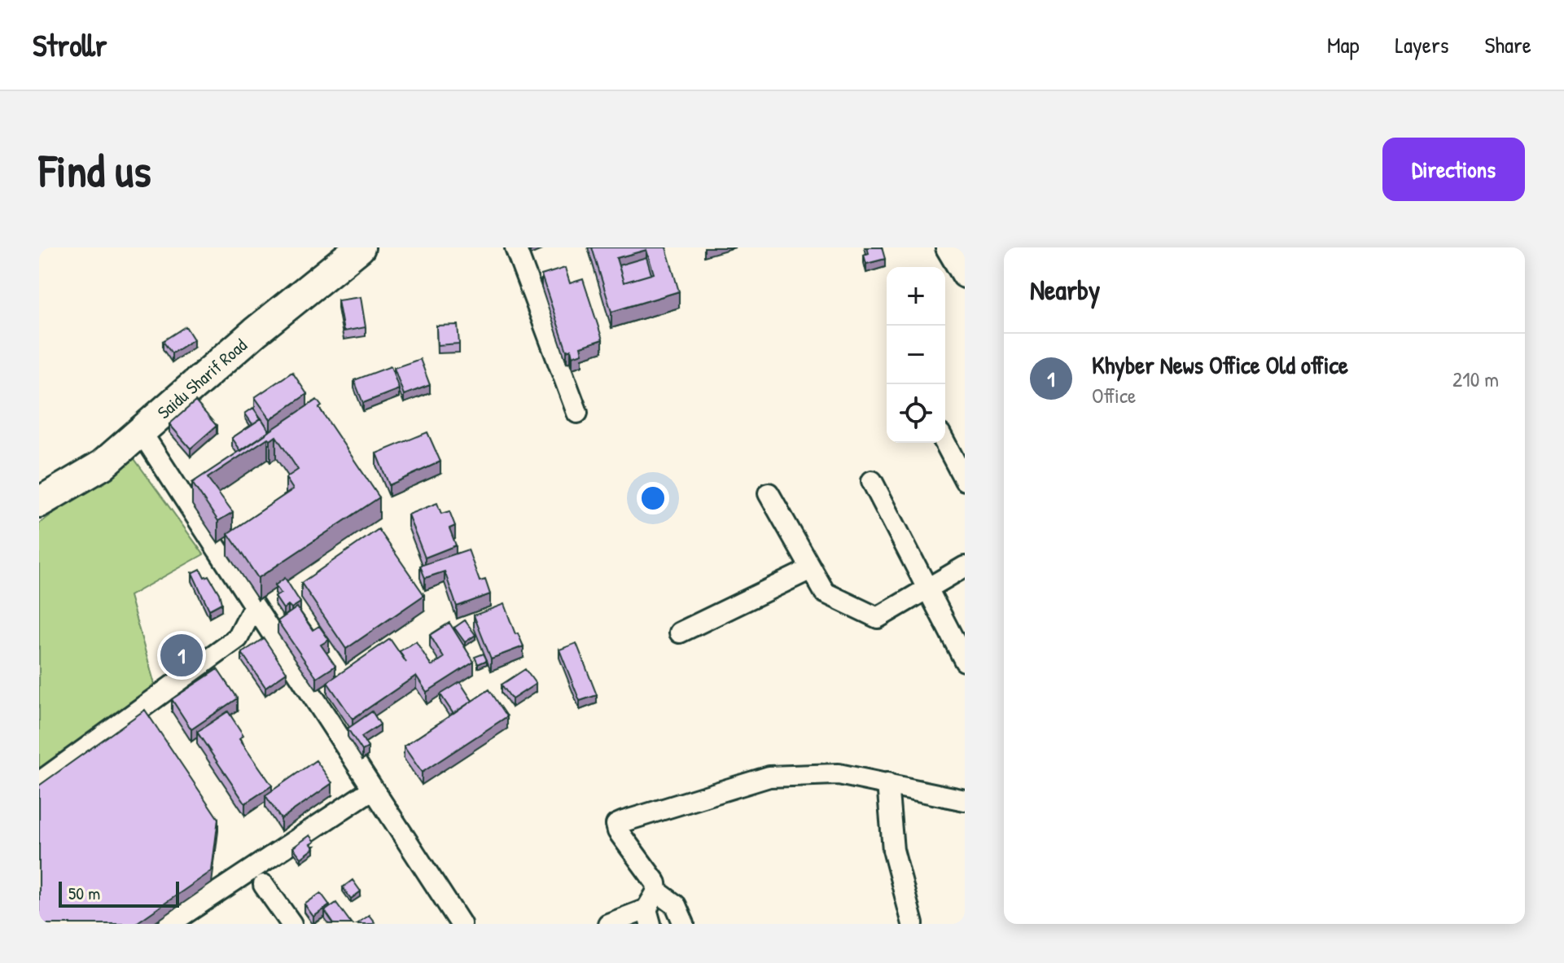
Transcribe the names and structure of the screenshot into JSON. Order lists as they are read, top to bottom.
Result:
{
  "streets": {
    "main road": ["Saidu Sharif Road"]
  },
  "scale_bar": "50 m",
  "page": {
    "header": "Strollr",
    "nav": ["Map", "Layers", "Share"],
    "buttons": "Directions",
    "title": "Find us",
    "heading": "Nearby",
    "map_buttons": ["+", "−"],
    "list": [
      {
        "mark": "1",
        "name": "Khyber News Office Old office",
        "note": "Office",
        "value": "210 m"
      }
    ],
    "pins": "1",
    "scale": "50 m"
  }
}
